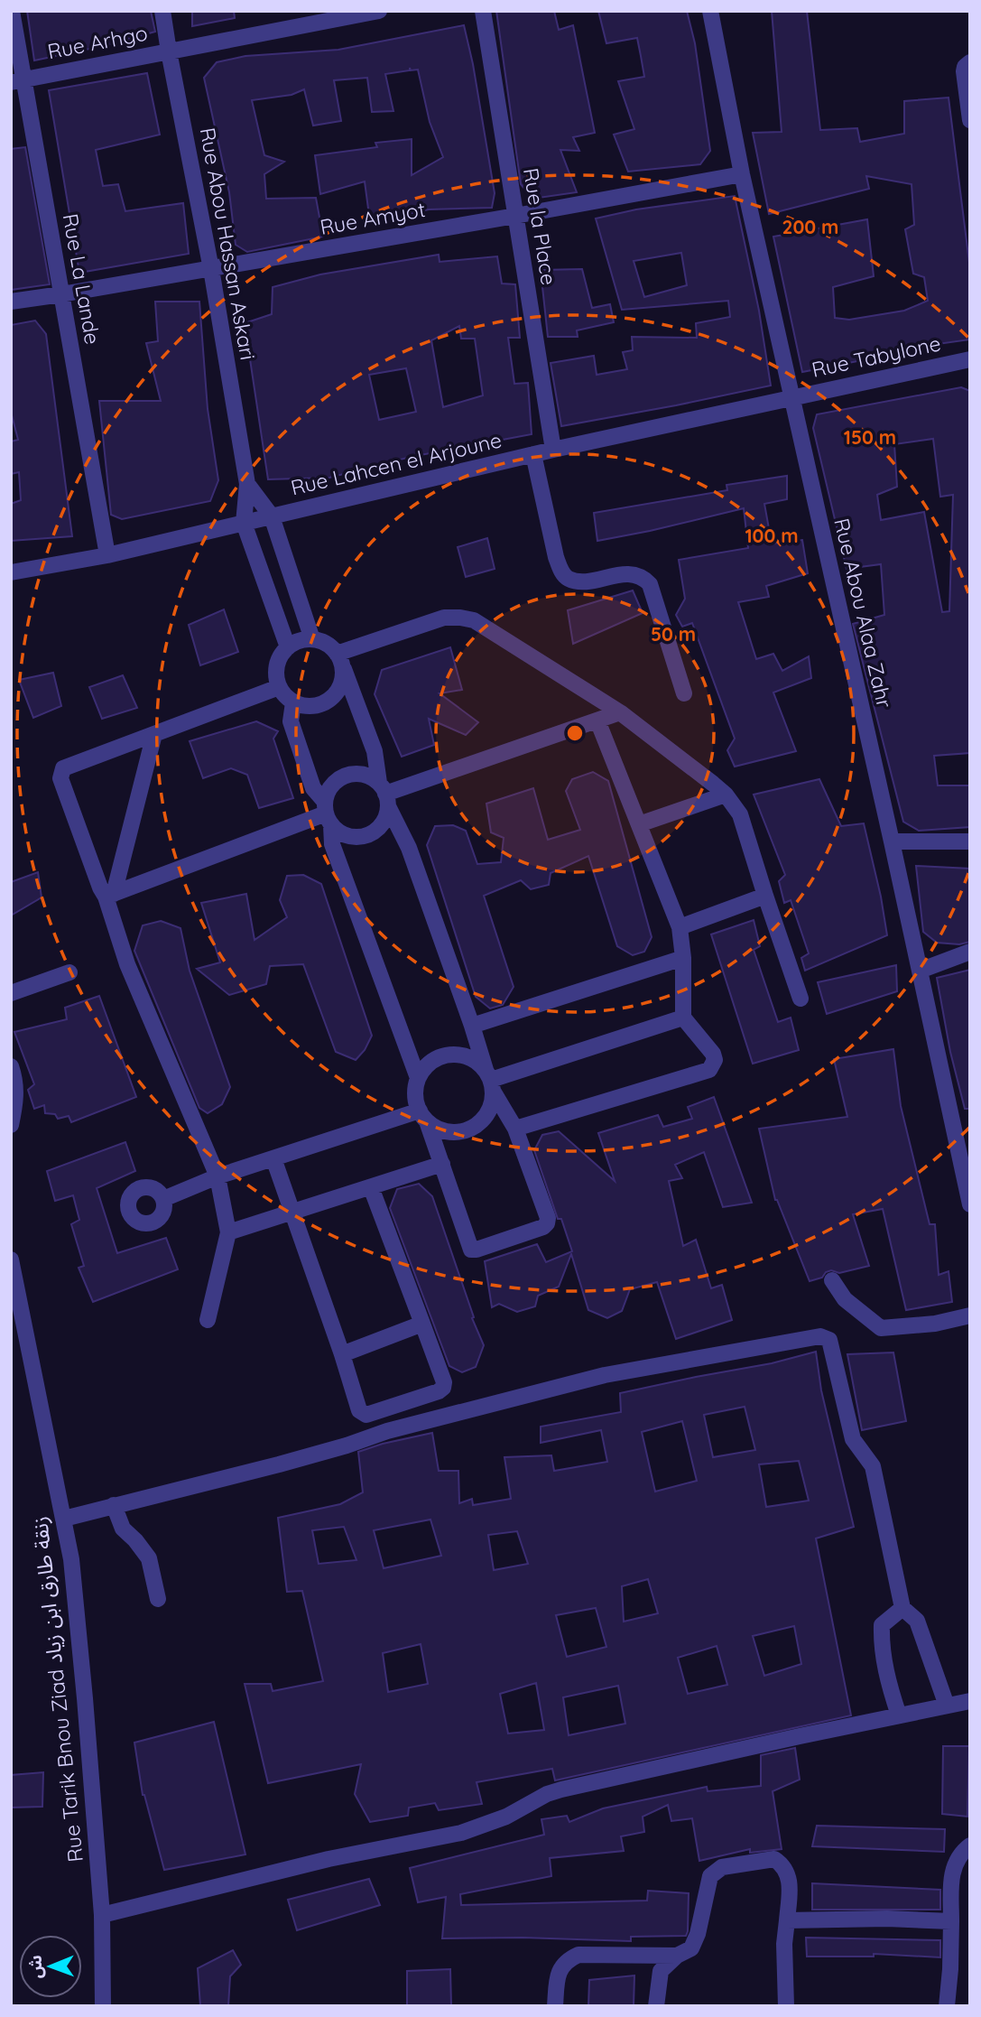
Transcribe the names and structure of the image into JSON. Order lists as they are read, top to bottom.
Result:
{
  "streets": {
    "street": [
      "Rue Arhgo",
      "Rue Amyot",
      "Rue la Place",
      "Rue Abou Hassan Askari",
      "Rue La Lande",
      "Rue Tabylone",
      "Rue Lahcen el Arjoune",
      "Rue Abou Alaa Zahr",
      "Rue Tarik Bnou Ziad زنقة طارق ابن زياد"
    ]
  },
  "crossings": [
    ["Rue Arhgo", "Rue Abou Hassan Askari"],
    ["Rue Arhgo", "Rue La Lande"],
    ["Rue Amyot", "Rue la Place"],
    ["Rue Amyot", "Rue Abou Hassan Askari"],
    ["Rue Amyot", "Rue La Lande"],
    ["Rue Amyot", "Rue Abou Alaa Zahr"],
    ["Rue la Place", "Rue Lahcen el Arjoune"],
    ["Rue Abou Hassan Askari", "Rue Lahcen el Arjoune"],
    ["Rue La Lande", "Rue Lahcen el Arjoune"],
    ["Rue Tabylone", "Rue Lahcen el Arjoune"],
    ["Rue Tabylone", "Rue Abou Alaa Zahr"],
    ["Rue Lahcen el Arjoune", "Rue Abou Alaa Zahr"]
  ],
  "north": "left",
  "rings": [
    "200 m",
    "150 m",
    "100 m",
    "50 m"
  ]
}
